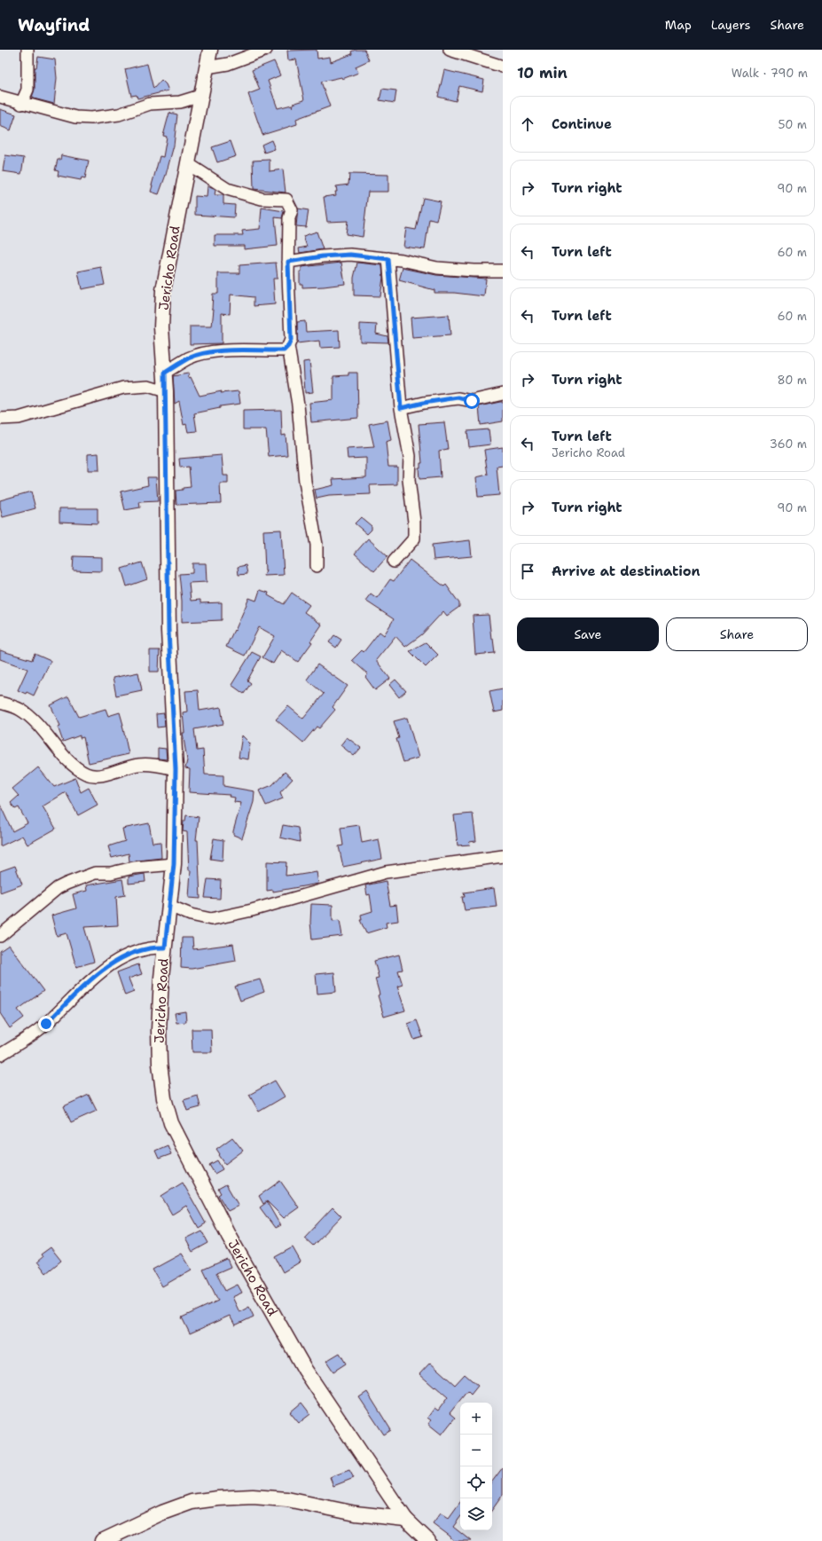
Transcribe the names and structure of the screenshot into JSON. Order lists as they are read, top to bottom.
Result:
{
  "streets": {
    "street": ["Jericho Road"]
  },
  "page": {
    "header": "Wayfind",
    "nav": ["Map", "Layers", "Share"],
    "heading": ["10 min", "Walk · 790 m"],
    "list": [
      ["Continue", "50 m"],
      ["Turn right", "90 m"],
      ["Turn left", "60 m"],
      ["Turn left", "60 m"],
      ["Turn right", "80 m"],
      ["Turn left", "Jericho Road", "360 m"],
      ["Turn right", "90 m"],
      "Arrive at destination"
    ],
    "buttons": ["Save", "Share"],
    "map_buttons": ["+", "−"]
  }
}
